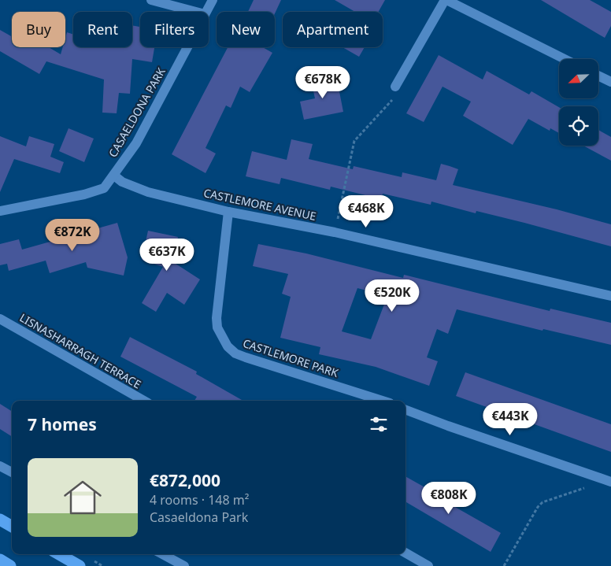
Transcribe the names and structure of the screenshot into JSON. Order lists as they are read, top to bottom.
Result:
{
  "streets": {
    "street": [
      "CASAELDONA PARK",
      "CASTLEMORE AVENUE",
      "LISNASHARRAGH TERRACE",
      "CASTLEMORE PARK"
    ]
  },
  "crossings": [
    ["CASAELDONA PARK", "CASTLEMORE AVENUE"],
    ["CASTLEMORE AVENUE", "CASTLEMORE PARK"]
  ],
  "north": "bottom left",
  "page": {
    "chip": [
      "Buy",
      "Rent",
      "Filters",
      "New",
      "Apartment"
    ],
    "price": [
      "€678K",
      "€468K",
      "€872K",
      "€637K",
      "€520K",
      "€443K",
      "€808K"
    ],
    "heading": "7 homes",
    "list": [
      {
        "name": "€872,000",
        "note": "4 rooms · 148 m² · Casaeldona Park"
      }
    ]
  }
}
